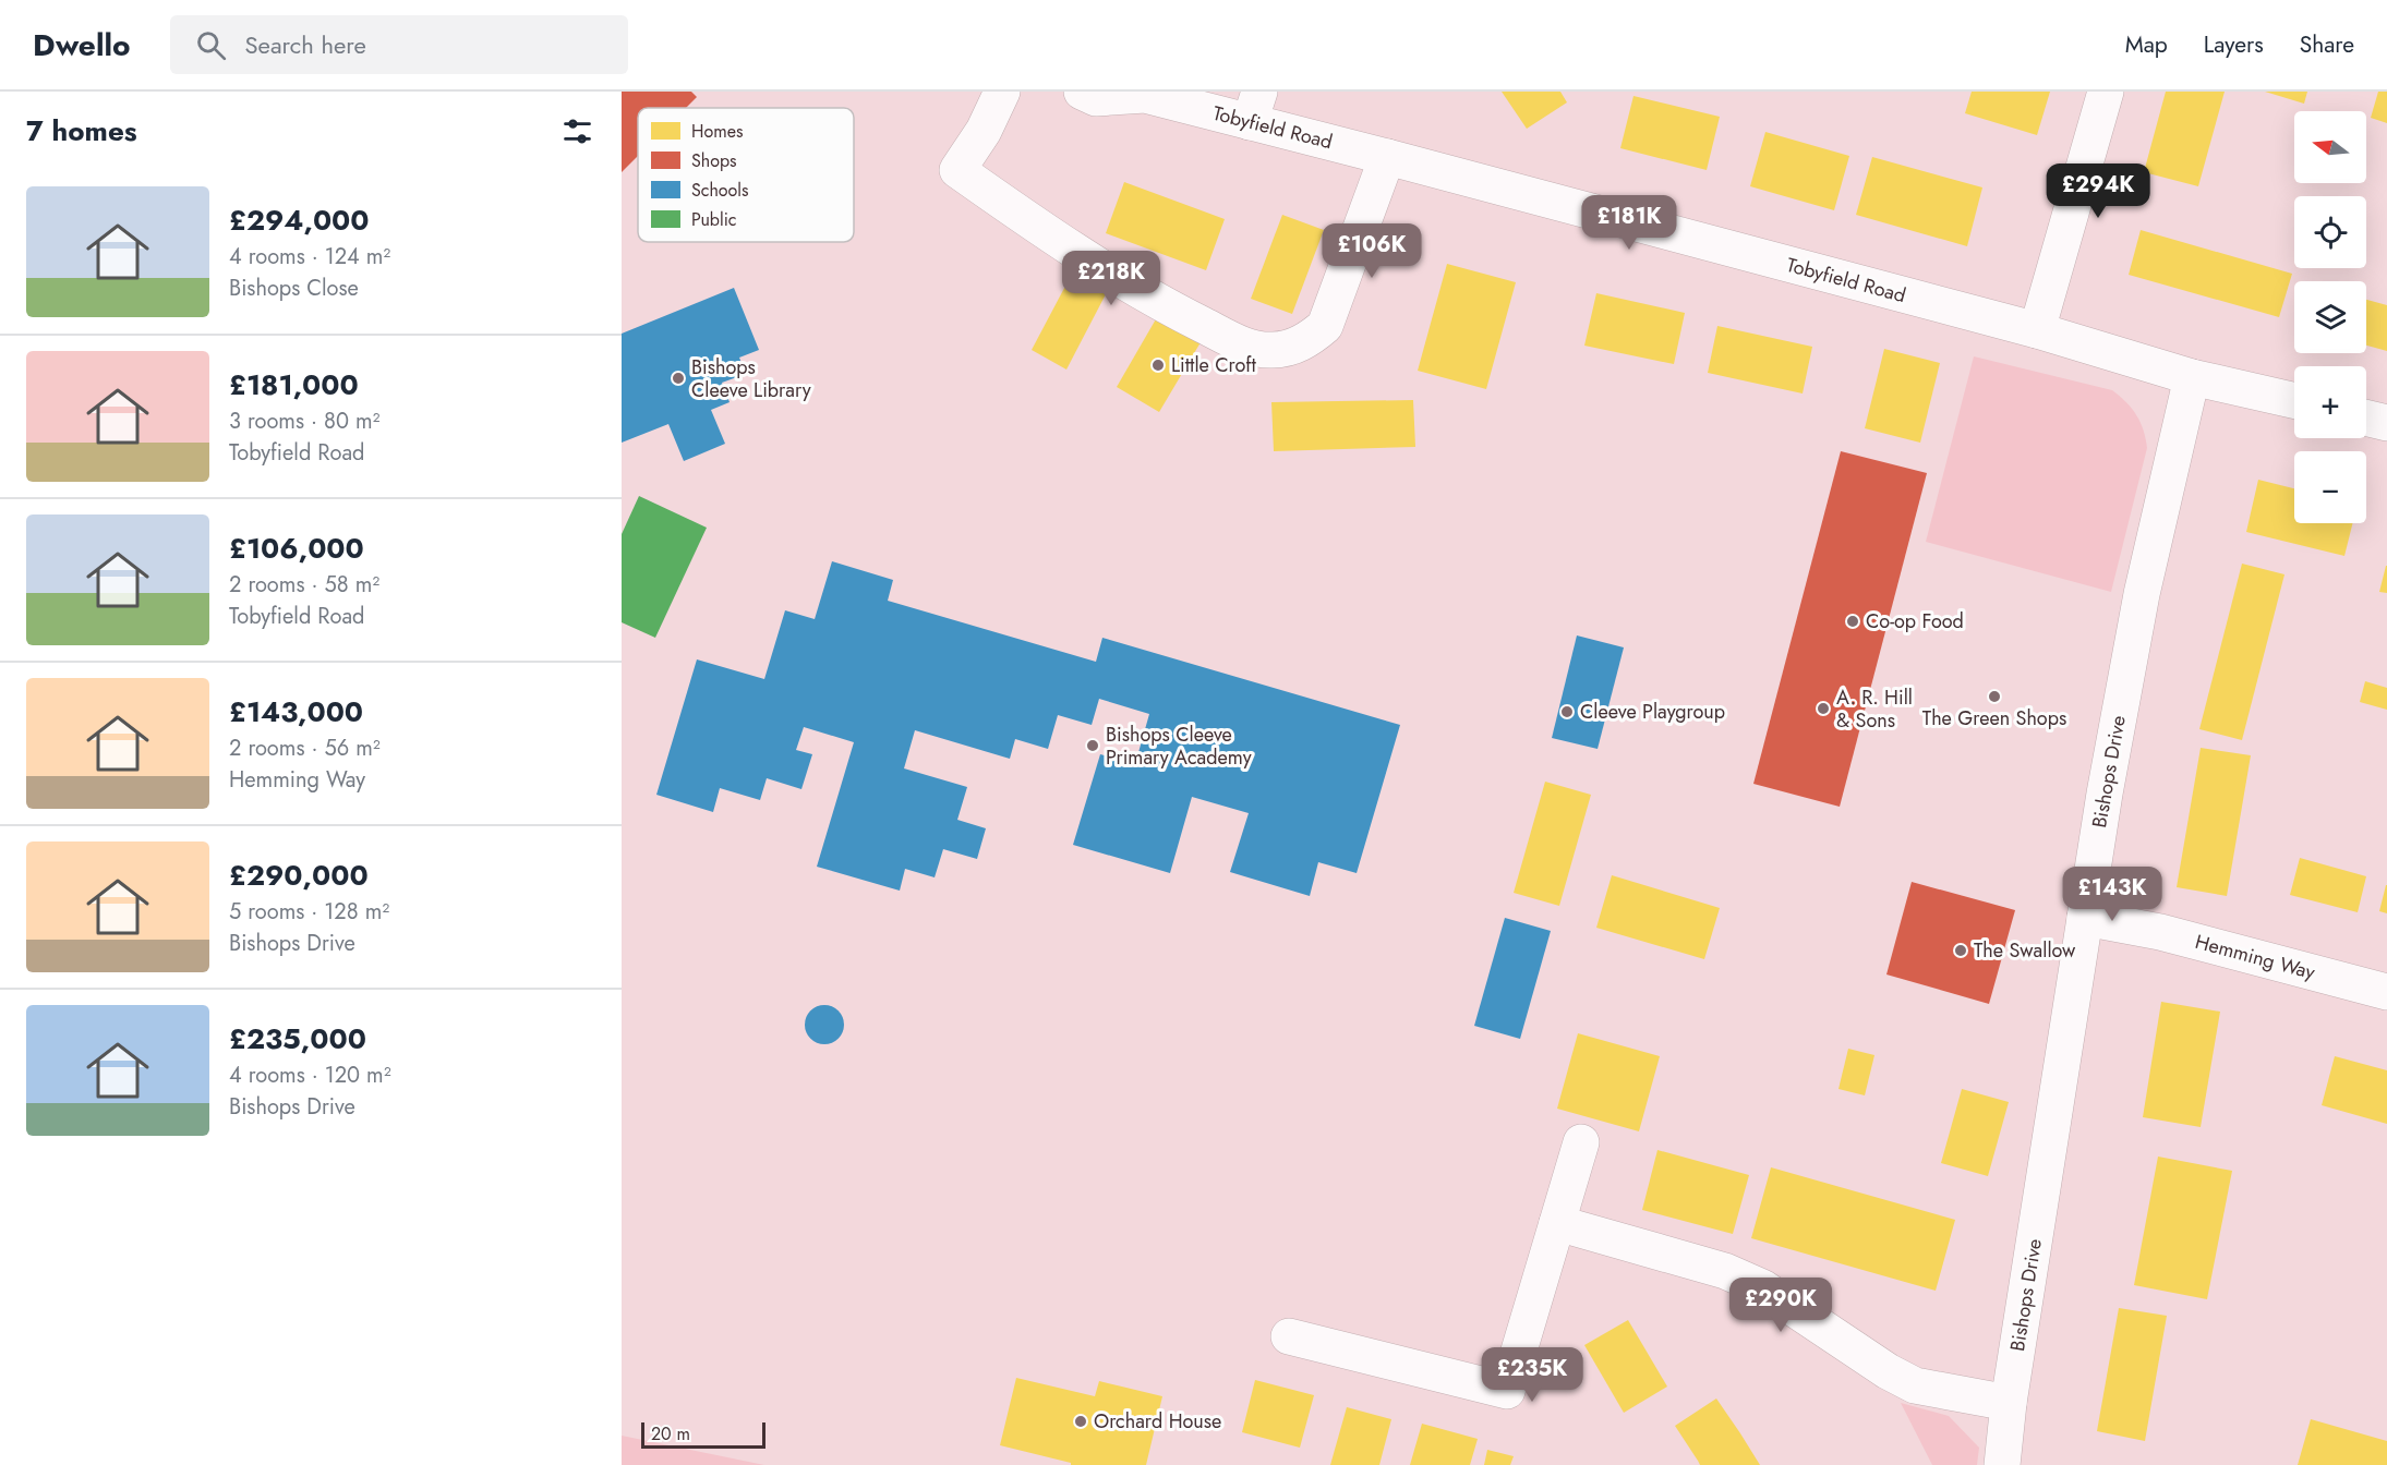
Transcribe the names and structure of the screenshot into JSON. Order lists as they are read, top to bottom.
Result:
{
  "streets": {
    "street": ["Tobyfield Road", "Bishops Drive", "Hemming Way"]
  },
  "crossings": [
    ["Tobyfield Road", "Bishops Drive"],
    ["Bishops Drive", "Hemming Way"]
  ],
  "places": [
    "Little Croft",
    "Bishops Cleeve Library",
    "Co-op Food",
    "The Green Shops",
    "A. R. Hill & Sons",
    "Cleeve Playgroup",
    "Bishops Cleeve Primary Academy",
    "The Swallow",
    "Orchard House"
  ],
  "legend": [
    "Homes",
    "Shops",
    "Schools",
    "Public"
  ],
  "scale_bar": "20 m",
  "north": "left",
  "page": {
    "header": "Dwello",
    "search": "Search here",
    "nav": ["Map", "Layers", "Share"],
    "heading": "7 homes",
    "map_buttons": ["+", "−"],
    "price": [
      "£294K",
      "£181K",
      "£106K",
      "£218K",
      "£143K",
      "£290K",
      "£235K"
    ],
    "list": [
      {
        "name": "£294,000",
        "note": "4 rooms · 124 m² · Bishops Close"
      },
      {
        "name": "£181,000",
        "note": "3 rooms · 80 m² · Tobyfield Road"
      },
      {
        "name": "£106,000",
        "note": "2 rooms · 58 m² · Tobyfield Road"
      },
      {
        "name": "£143,000",
        "note": "2 rooms · 56 m² · Hemming Way"
      },
      {
        "name": "£290,000",
        "note": "5 rooms · 128 m² · Bishops Drive"
      },
      {
        "name": "£235,000",
        "note": "4 rooms · 120 m² · Bishops Drive"
      }
    ],
    "scale": "20 m"
  }
}
